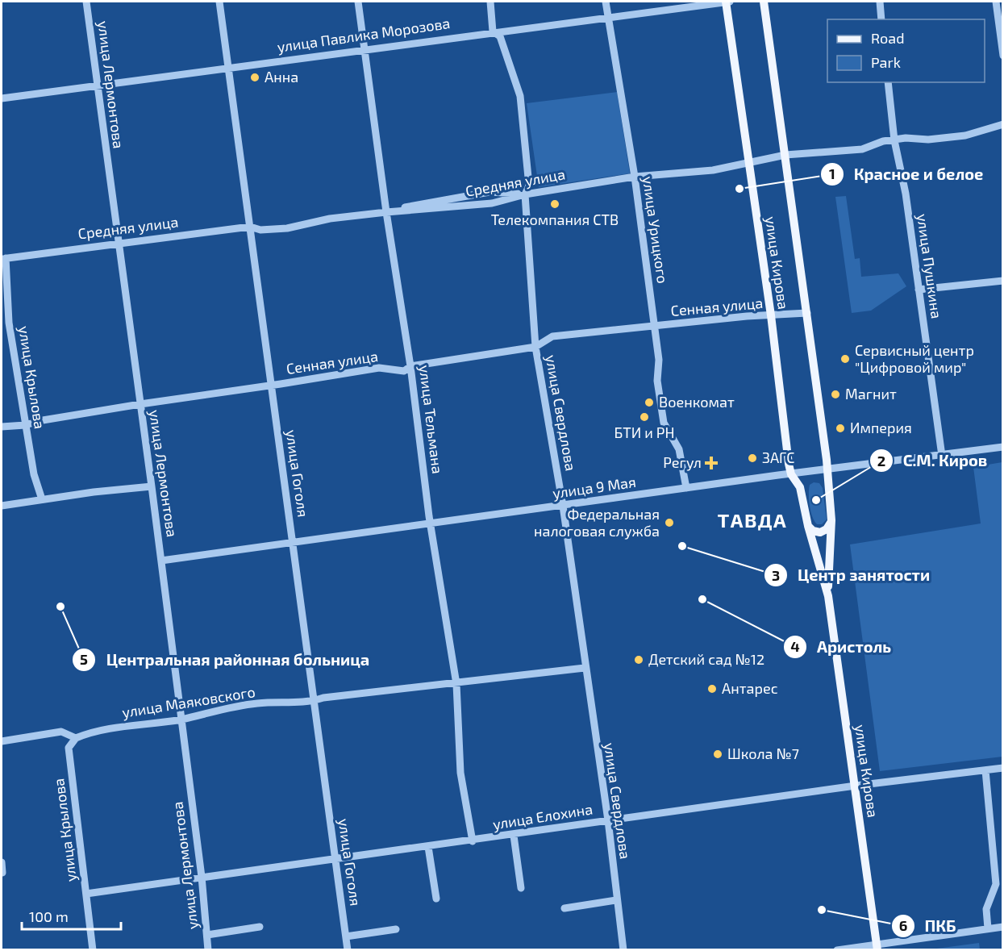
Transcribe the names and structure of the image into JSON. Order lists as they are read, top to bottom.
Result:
{
  "streets": {
    "main road": ["улица Кирова"],
    "street": [
      "улица Павлика Морозова",
      "улица Лермонтова",
      "Средняя улица",
      "улица Урицкого",
      "улица Пушкина",
      "Сенная улица",
      "улица Крылова",
      "улица Свердлова",
      "улица Тельмана",
      "улица Гоголя",
      "улица 9 Мая",
      "улица Маяковского",
      "улица Елохина"
    ]
  },
  "crossings": [
    ["улица Павлика Морозова", "улица Лермонтова"],
    ["улица Павлика Морозова", "улица Урицкого"],
    ["улица Павлика Морозова", "улица Кирова"],
    ["улица Павлика Морозова", "улица Свердлова"],
    ["улица Павлика Морозова", "улица Тельмана"],
    ["улица Павлика Морозова", "улица Гоголя"],
    ["улица Лермонтова", "Средняя улица"],
    ["улица Лермонтова", "Сенная улица"],
    ["улица Лермонтова", "улица 9 Мая"],
    ["улица Лермонтова", "улица Маяковского"],
    ["улица Лермонтова", "улица Елохина"],
    ["Средняя улица", "улица Урицкого"],
    ["Средняя улица", "улица Кирова"],
    ["Средняя улица", "улица Пушкина"],
    ["Средняя улица", "улица Крылова"],
    ["Средняя улица", "улица Свердлова"],
    ["Средняя улица", "улица Тельмана"],
    ["Средняя улица", "улица Гоголя"],
    ["улица Урицкого", "Сенная улица"],
    ["улица Урицкого", "улица 9 Мая"],
    ["улица Кирова", "Сенная улица"],
    ["улица Кирова", "улица 9 Мая"],
    ["улица Кирова", "улица Елохина"],
    ["улица Пушкина", "улица 9 Мая"],
    ["Сенная улица", "улица Крылова"],
    ["Сенная улица", "улица Свердлова"],
    ["Сенная улица", "улица Тельмана"],
    ["Сенная улица", "улица Гоголя"],
    ["улица Крылова", "улица Маяковского"],
    ["улица Крылова", "улица Елохина"],
    ["улица Свердлова", "улица 9 Мая"],
    ["улица Свердлова", "улица Маяковского"],
    ["улица Свердлова", "улица Елохина"],
    ["улица Тельмана", "улица 9 Мая"],
    ["улица Тельмана", "улица Маяковского"],
    ["улица Тельмана", "улица Елохина"],
    ["улица Гоголя", "улица 9 Мая"],
    ["улица Гоголя", "улица Маяковского"],
    ["улица Гоголя", "улица Елохина"]
  ],
  "districts": ["ТАВДА"],
  "places": {
    "other": [
      "Анна",
      "Красное и белое",
      "Телекомпания СТВ",
      "Сервисный центр \"Цифровой мир\"",
      "Магнит",
      "Военкомат",
      "БТИ и РН",
      "Империя",
      "ЗАГС",
      "С.М. Киров",
      "Федеральная налоговая служба",
      "Центр занятости",
      "Аристоль",
      "Центральная районная больница",
      "Детский сад №12",
      "Антарес",
      "Школа №7",
      "ПКБ"
    ],
    "health": ["Регул"]
  },
  "legend": ["Road", "Park"],
  "scale_bar": "100 m"
}
